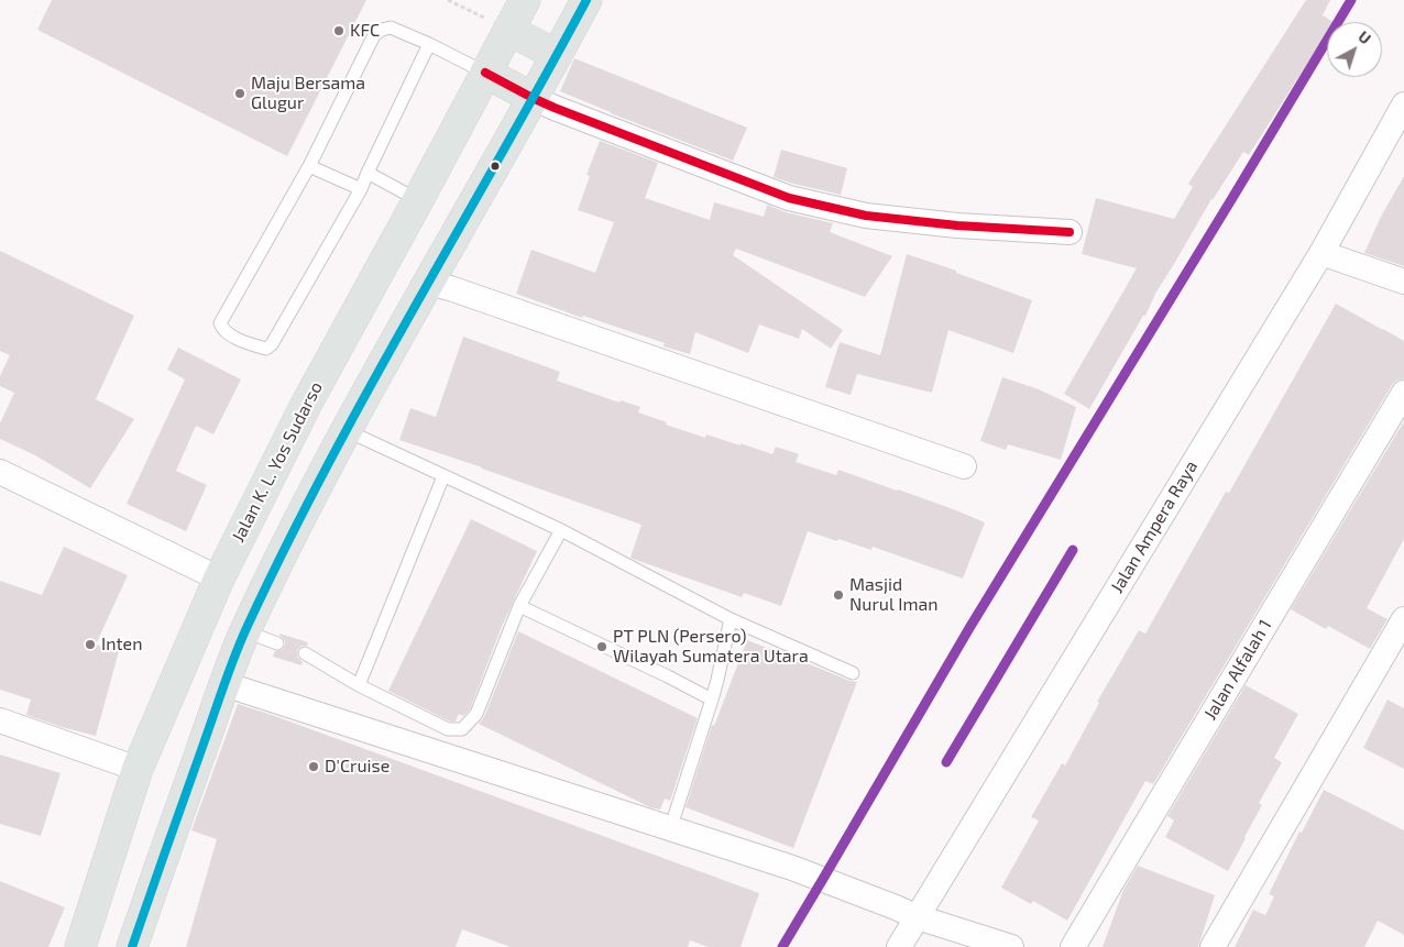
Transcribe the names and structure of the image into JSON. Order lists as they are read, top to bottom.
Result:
{
  "streets": {
    "main road": ["Jalan K. L. Yos Sudarso"],
    "street": ["Jalan Ampera Raya", "Jalan Alfalah 1"]
  },
  "places": [
    "KFC",
    "Maju Bersama Glugur",
    "Masjid Nurul Iman",
    "Inten",
    "PT PLN (Persero) Wilayah Sumatera Utara",
    "D'Cruise"
  ],
  "north": "top right"
}
